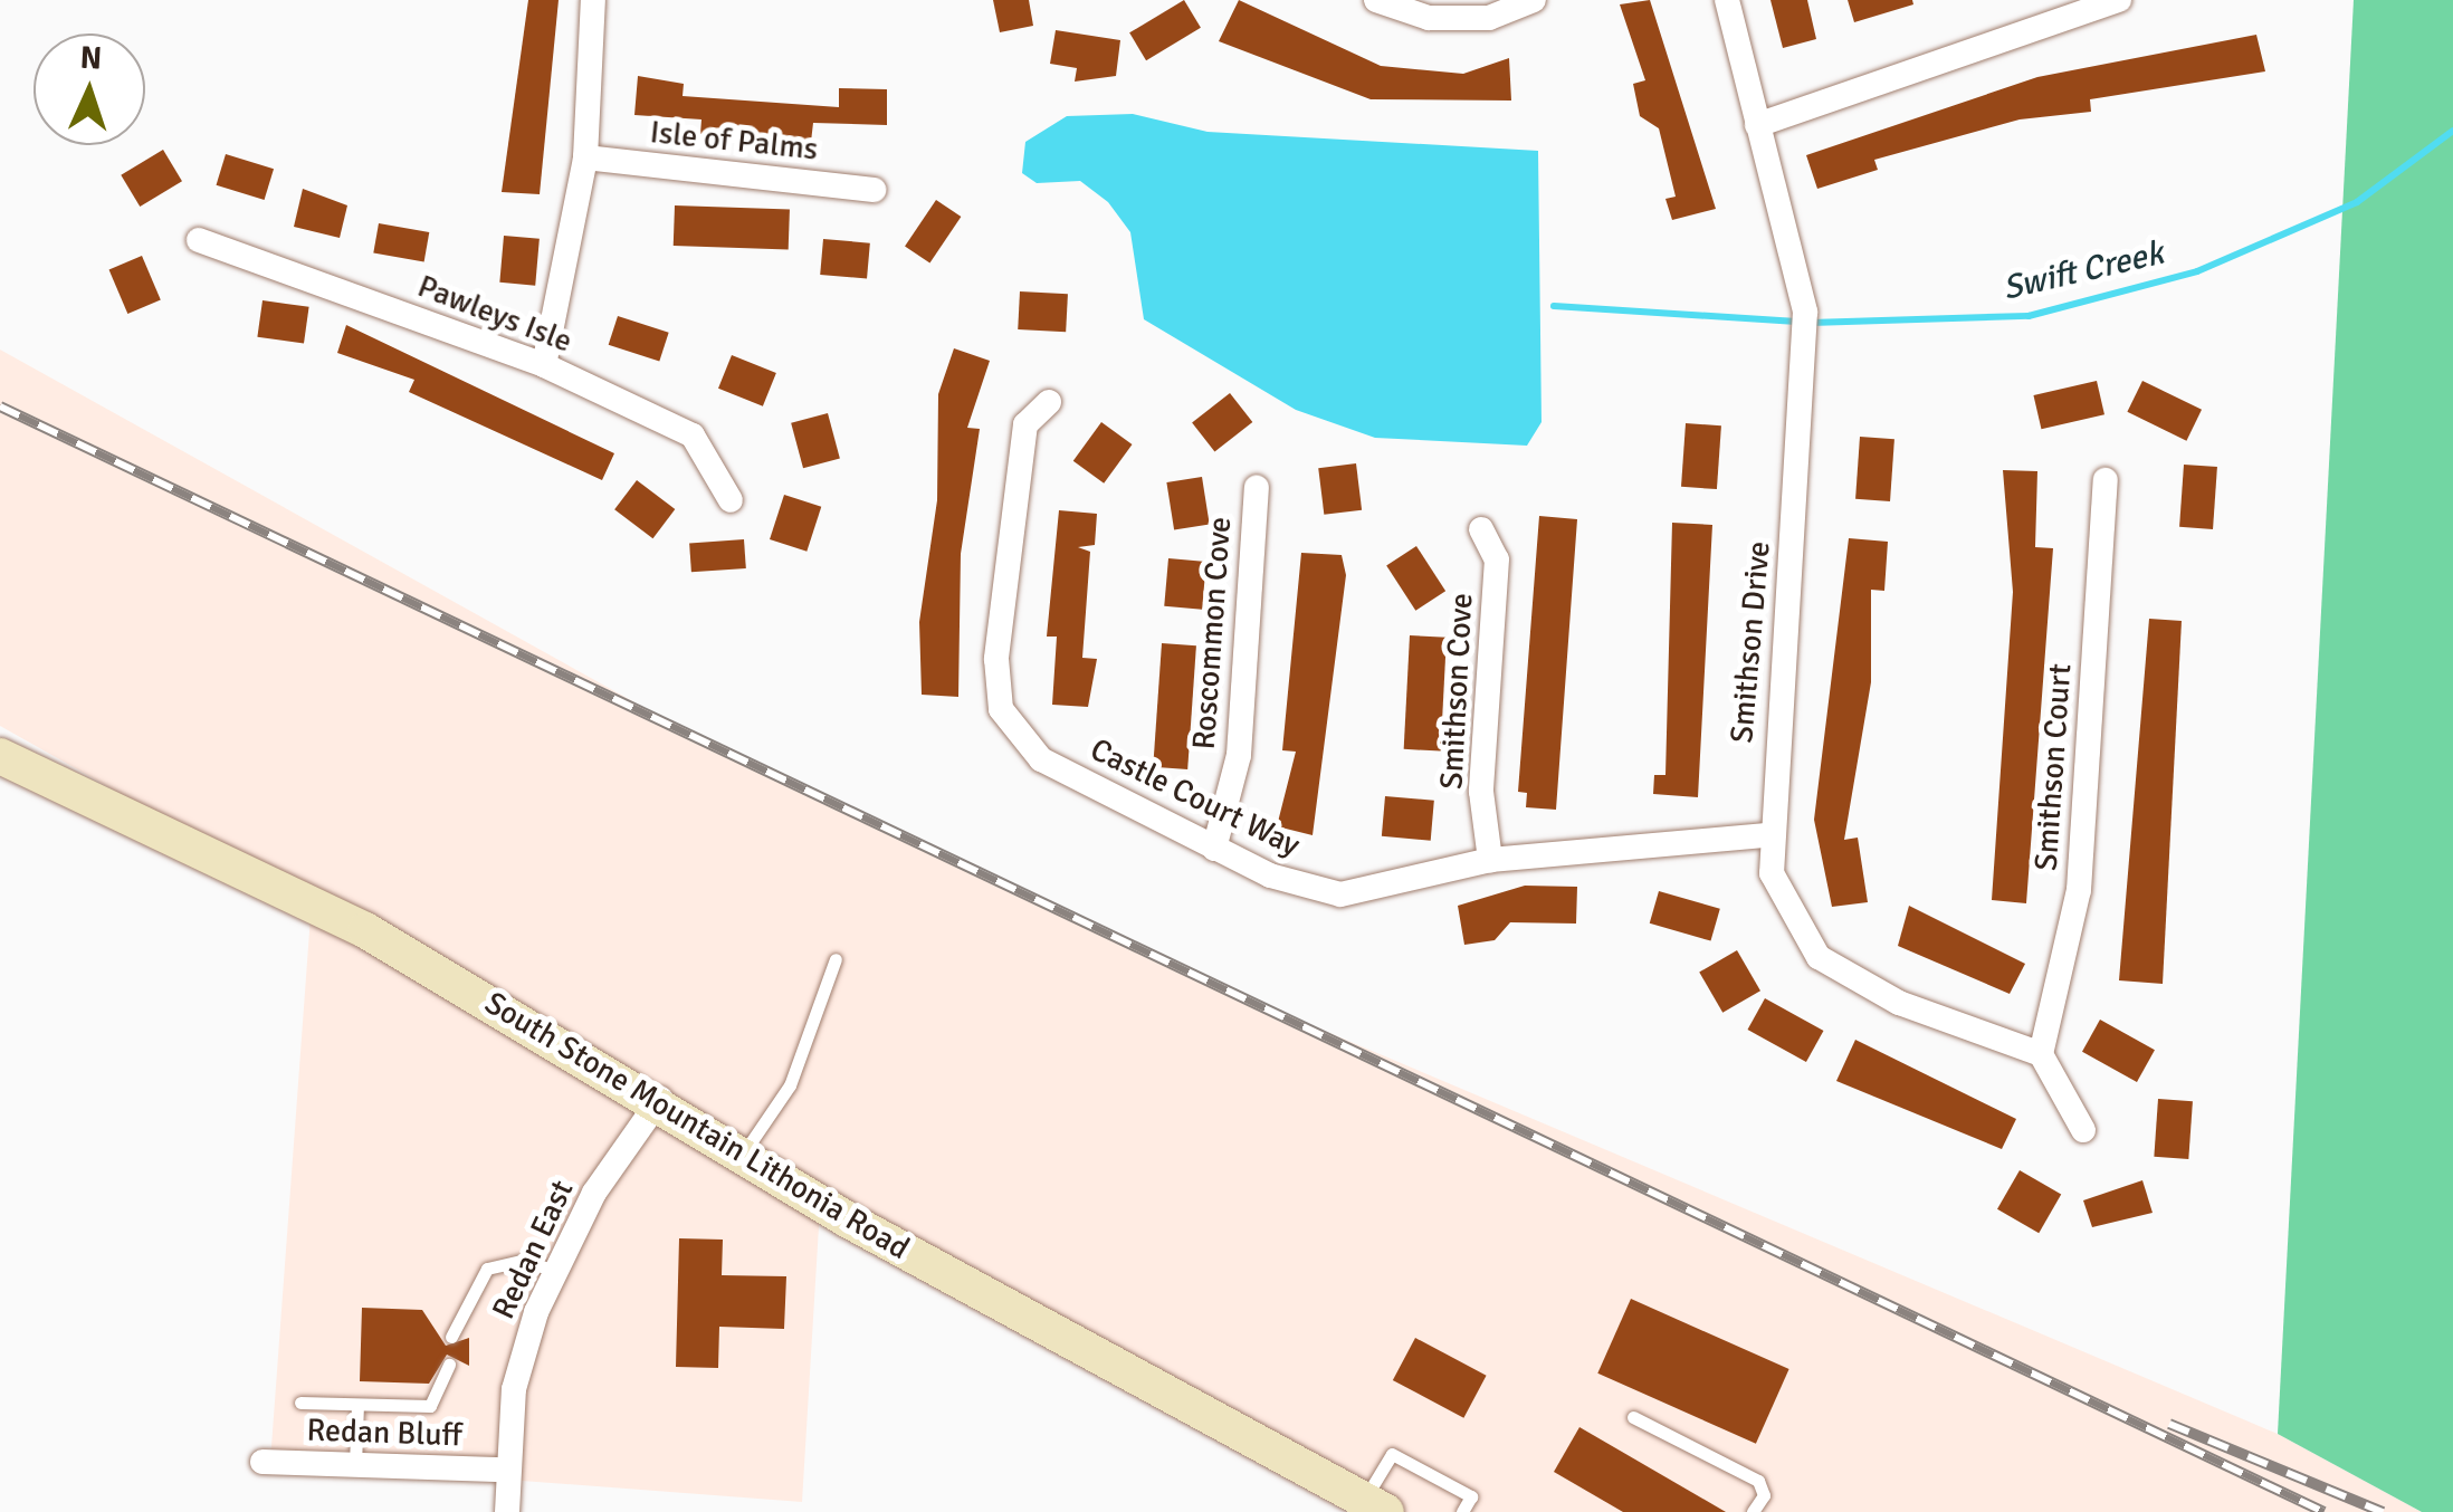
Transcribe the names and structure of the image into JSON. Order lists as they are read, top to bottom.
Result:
{
  "streets": {
    "main road": ["South Stone Mountain Lithonia Road"],
    "street": [
      "Isle of Palms",
      "Pawleys Isle",
      "Roscommon Cove",
      "Smithson Drive",
      "Smithson Cove",
      "Smithson Court",
      "Castle Court Way",
      "Redan East",
      "Redan Bluff"
    ]
  },
  "crossings": [
    ["Roscommon Cove", "Castle Court Way"],
    ["Smithson Drive", "Smithson Court"],
    ["Smithson Drive", "Castle Court Way"],
    ["Smithson Cove", "Castle Court Way"],
    ["South Stone Mountain Lithonia Road", "Redan East"],
    ["Redan East", "Redan Bluff"]
  ],
  "water": ["Swift Creek"],
  "north": "top"
}
